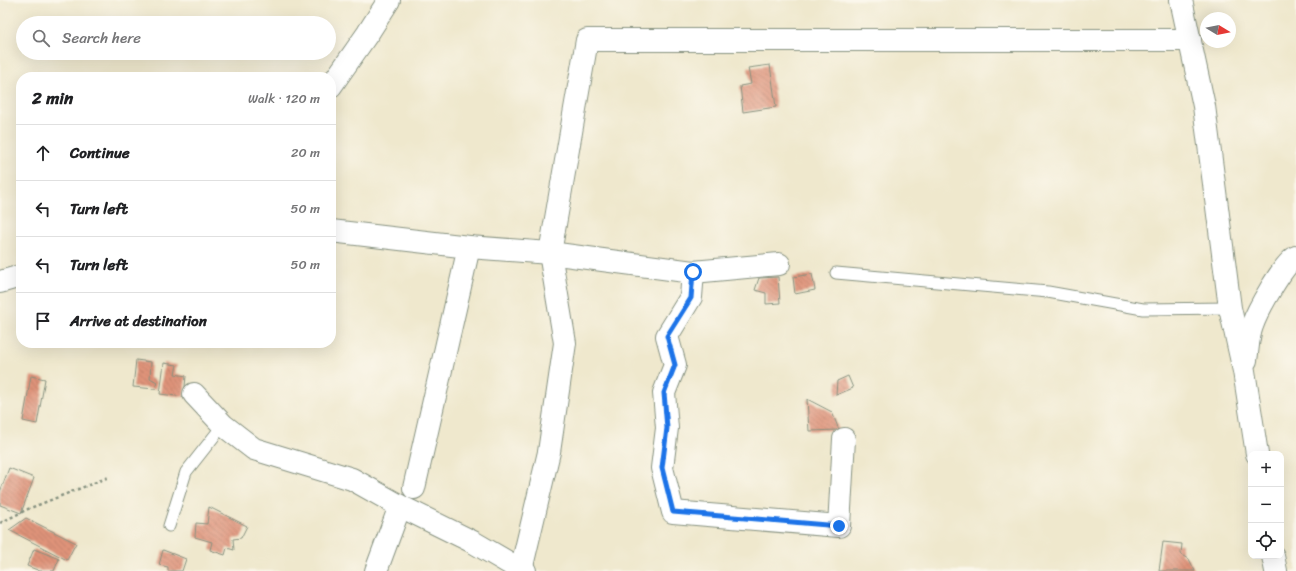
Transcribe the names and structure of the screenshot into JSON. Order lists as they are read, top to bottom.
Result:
{
  "north": "right",
  "page": {
    "search": "Search here",
    "heading": ["2 min", "Walk · 120 m"],
    "list": [
      ["Continue", "20 m"],
      ["Turn left", "50 m"],
      ["Turn left", "50 m"],
      "Arrive at destination"
    ],
    "map_buttons": ["+", "−"]
  }
}
